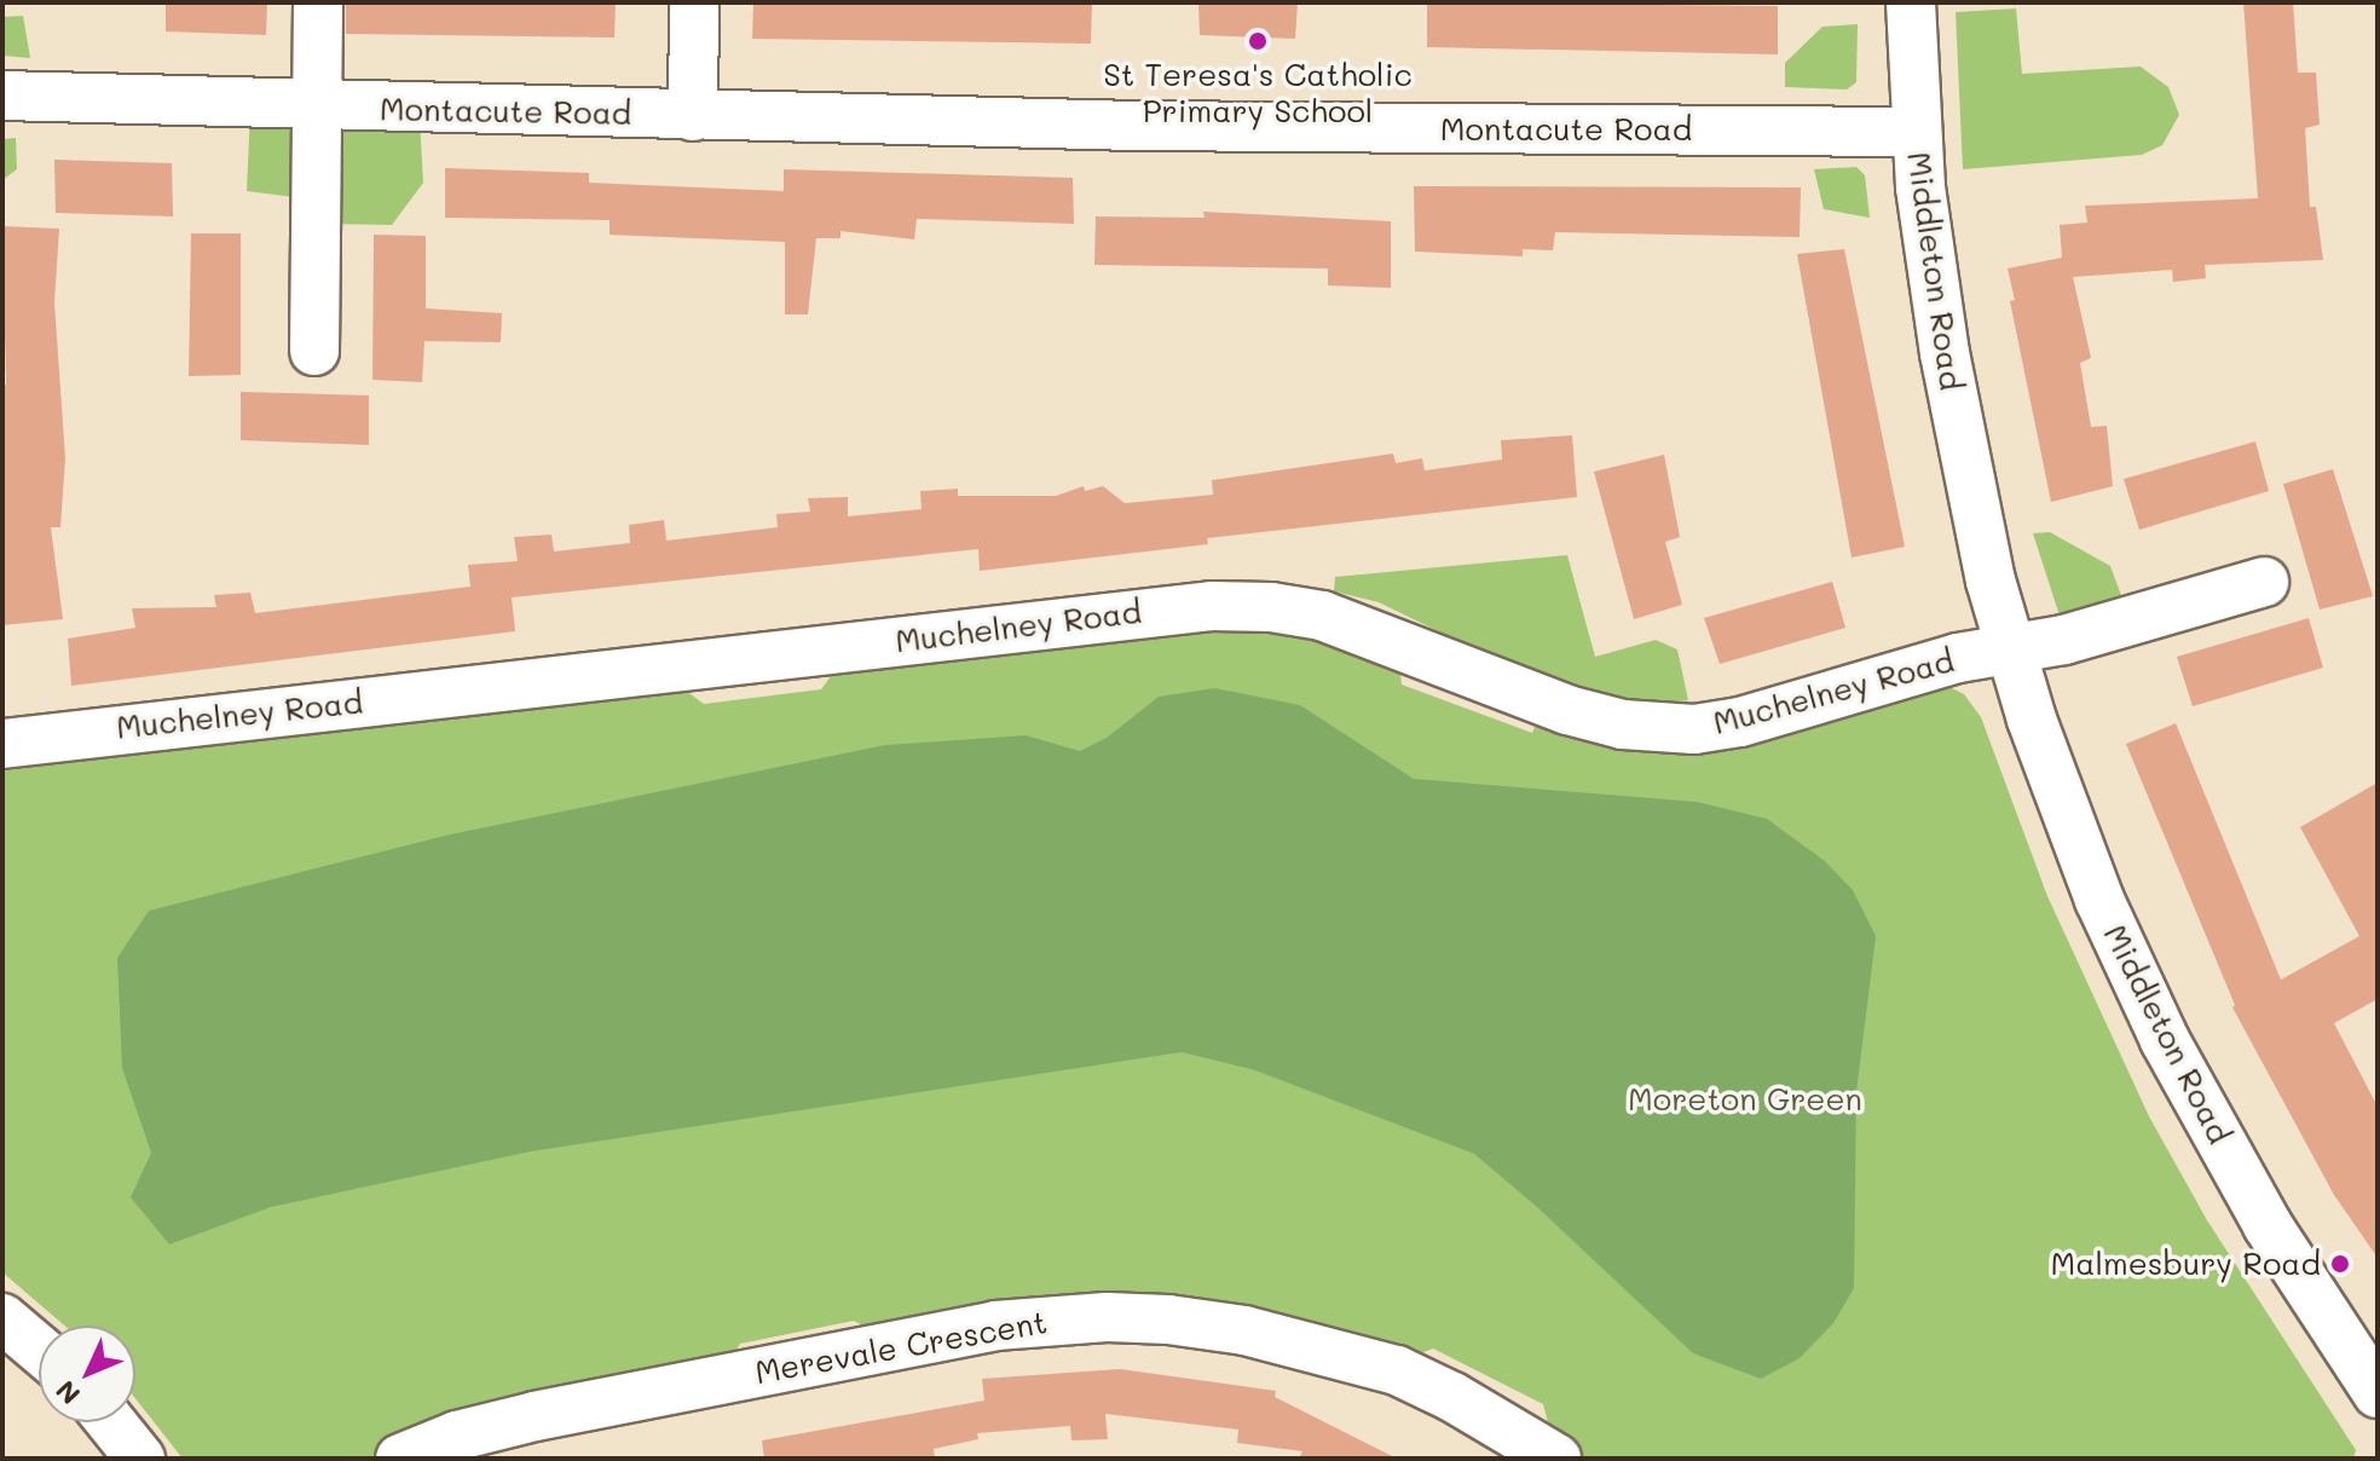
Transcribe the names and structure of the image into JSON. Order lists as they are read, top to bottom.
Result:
{
  "streets": {
    "street": [
      "Montacute Road",
      "Middleton Road",
      "Muchelney Road",
      "Merevale Crescent"
    ]
  },
  "crossings": [
    ["Montacute Road", "Middleton Road"],
    ["Middleton Road", "Muchelney Road"]
  ],
  "parks": ["Moreton Green"],
  "places": ["St Teresa's Catholic Primary School", "Malmesbury Road"],
  "north": "bottom left"
}
